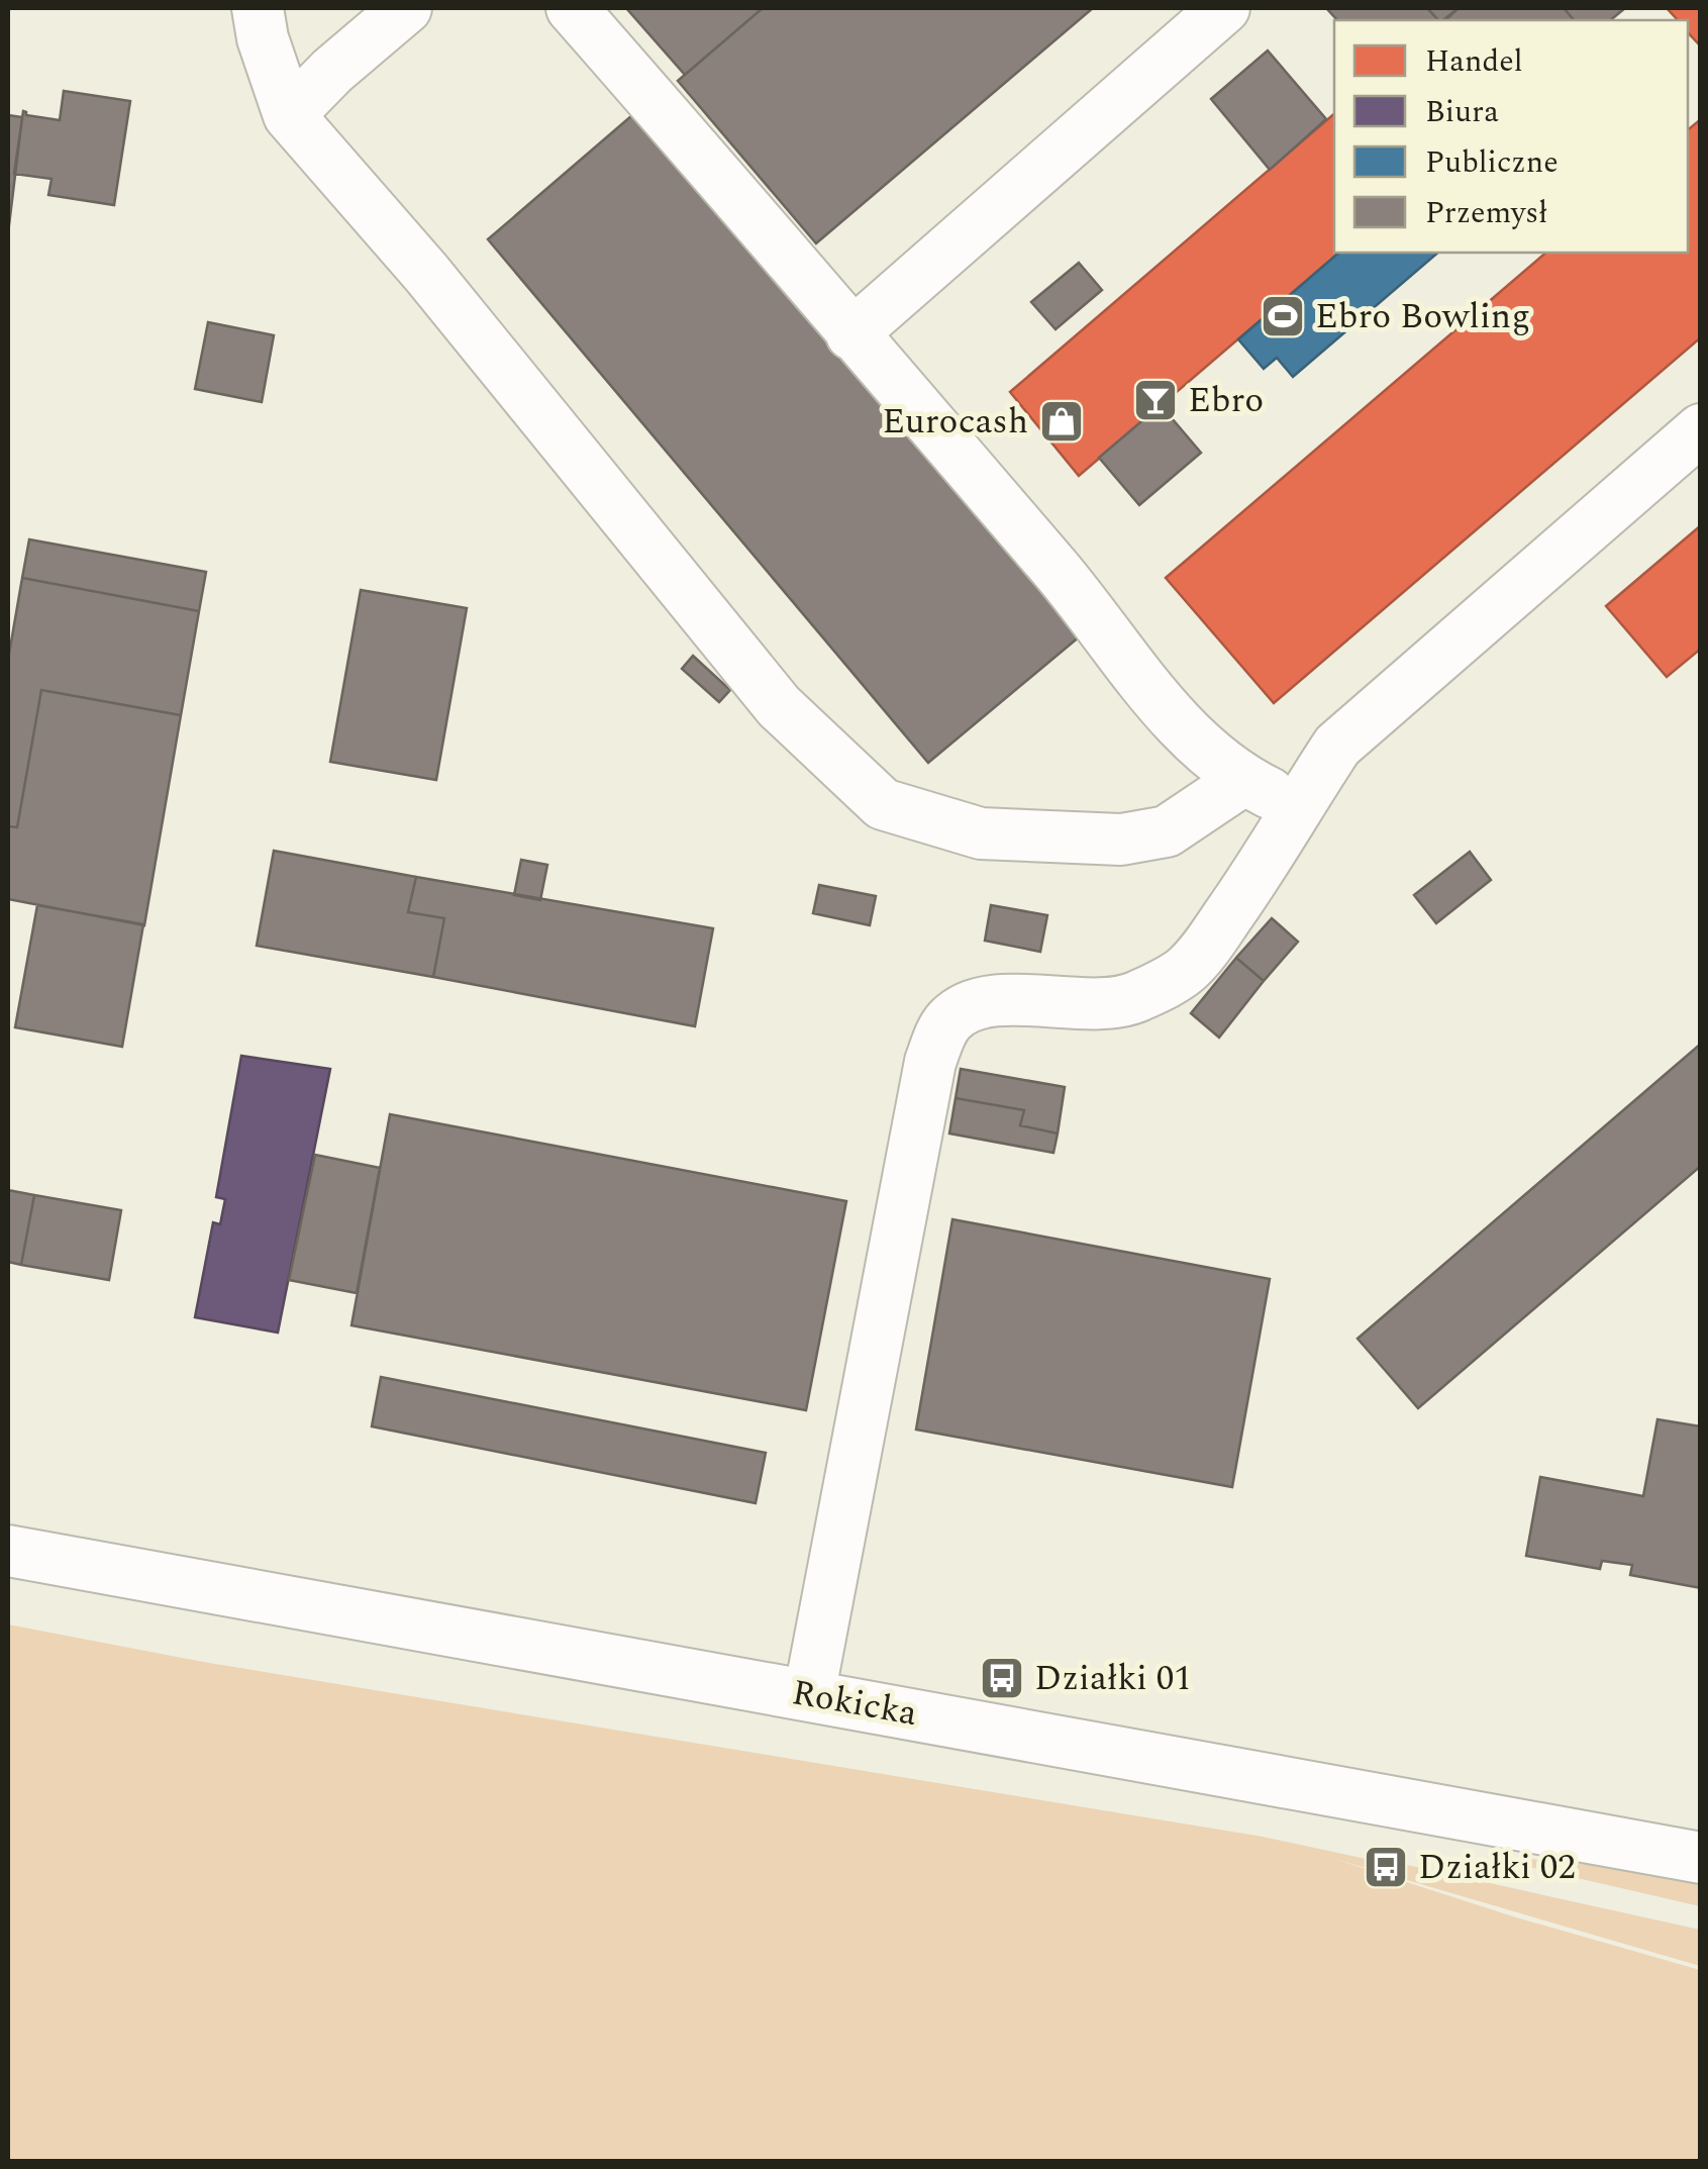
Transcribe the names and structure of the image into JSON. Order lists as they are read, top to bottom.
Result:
{
  "streets": {
    "street": ["Rokicka"]
  },
  "places": {
    "sports": ["Ebro Bowling"],
    "bar": ["Ebro"],
    "shop": ["Eurocash"],
    "bus stop": ["Działki 01", "Działki 02"]
  },
  "legend": [
    "Handel",
    "Biura",
    "Publiczne",
    "Przemysł"
  ]
}
